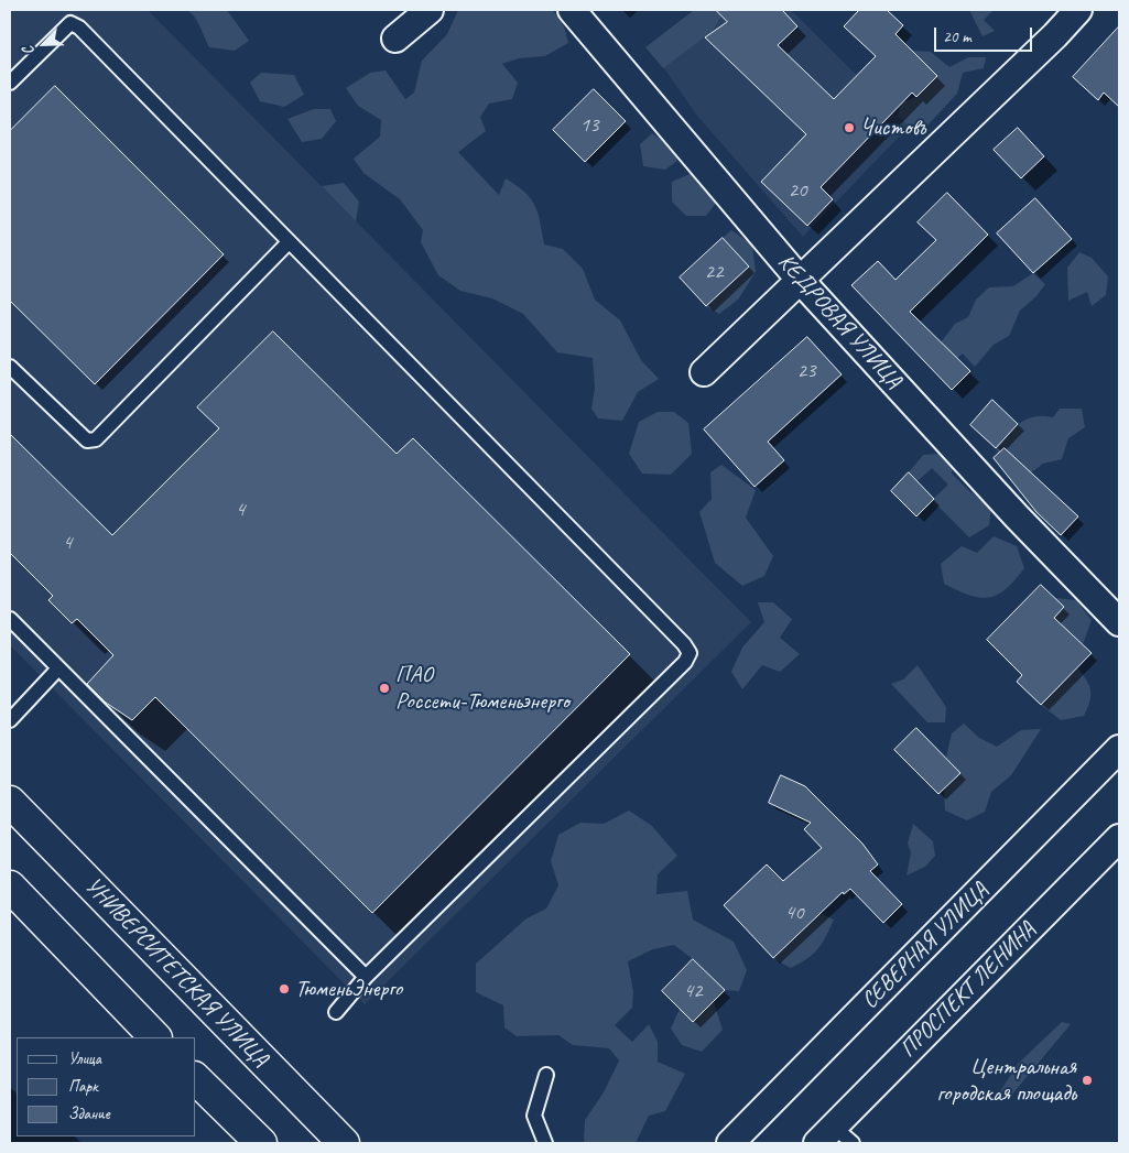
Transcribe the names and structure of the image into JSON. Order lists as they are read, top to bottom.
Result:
{
  "streets": {
    "main road": ["УНИВЕРСИТЕТСКАЯ УЛИЦА"],
    "street": ["КЕДРОВАЯ УЛИЦА", "СЕВЕРНАЯ УЛИЦА", "ПРОСПЕКТ ЛЕНИНА"]
  },
  "places": [
    "Чистовъ",
    "ПАО Россети-Тюменьэнерго",
    "ТюменьЭнерго",
    "Центральная городская площадь"
  ],
  "house_numbers": [
    "13",
    "20",
    "22",
    "23",
    "4",
    "4",
    "40",
    "42"
  ],
  "legend": ["Улица", "Парк", "Здание"],
  "scale_bar": "20 m",
  "north": "bottom left"
}
